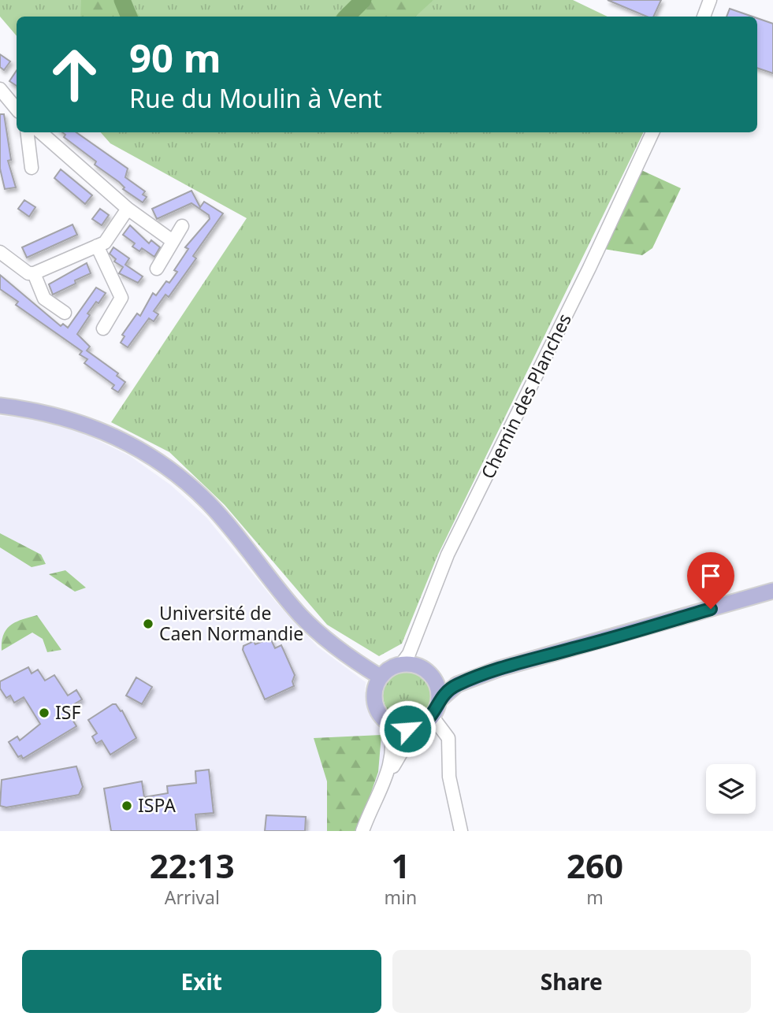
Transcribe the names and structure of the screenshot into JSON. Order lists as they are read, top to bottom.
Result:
{
  "streets": {
    "street": ["Chemin des Planches"]
  },
  "places": ["Université de Caen Normandie", "ISF", "ISPA"],
  "page": {
    "turn": ["90 m", "Rue du Moulin à Vent"],
    "eta": [
      "22:13",
      "Arrival",
      "1",
      "min",
      "260",
      "m"
    ],
    "buttons": ["Exit", "Share"]
  }
}
